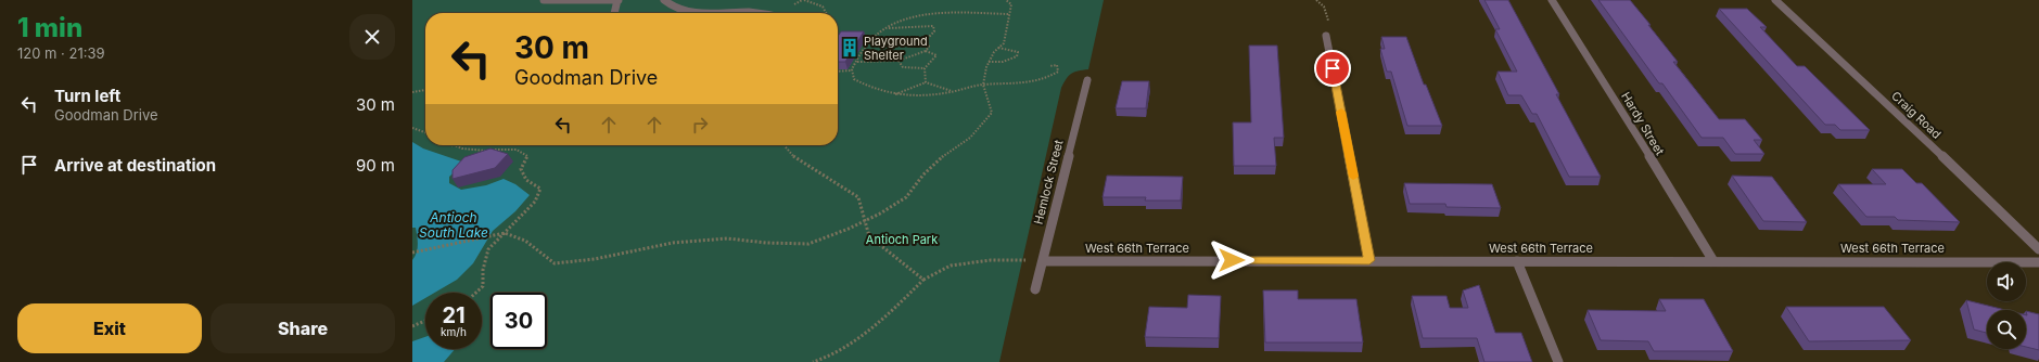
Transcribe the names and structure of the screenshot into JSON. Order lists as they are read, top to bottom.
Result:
{
  "streets": {
    "street": [
      "Craig Road",
      "Hardy Street",
      "Hemlock Street",
      "West 66th Terrace"
    ]
  },
  "crossings": [
    ["Hardy Street", "West 66th Terrace"],
    ["Hemlock Street", "West 66th Terrace"]
  ],
  "water": ["Antioch South Lake"],
  "parks": ["Antioch Park"],
  "places": {
    "building": ["Playground Shelter"]
  },
  "page": {
    "heading": ["1 min", "120 m · 21:39"],
    "turn": ["30 m", "Goodman Drive"],
    "list": [
      {
        "name": "Turn left",
        "note": "Goodman Drive",
        "value": "30 m"
      },
      {
        "name": "Arrive at destination",
        "value": "90 m"
      }
    ],
    "speed": "21 km/h",
    "limit": "30",
    "buttons": ["Exit", "Share"]
  }
}
